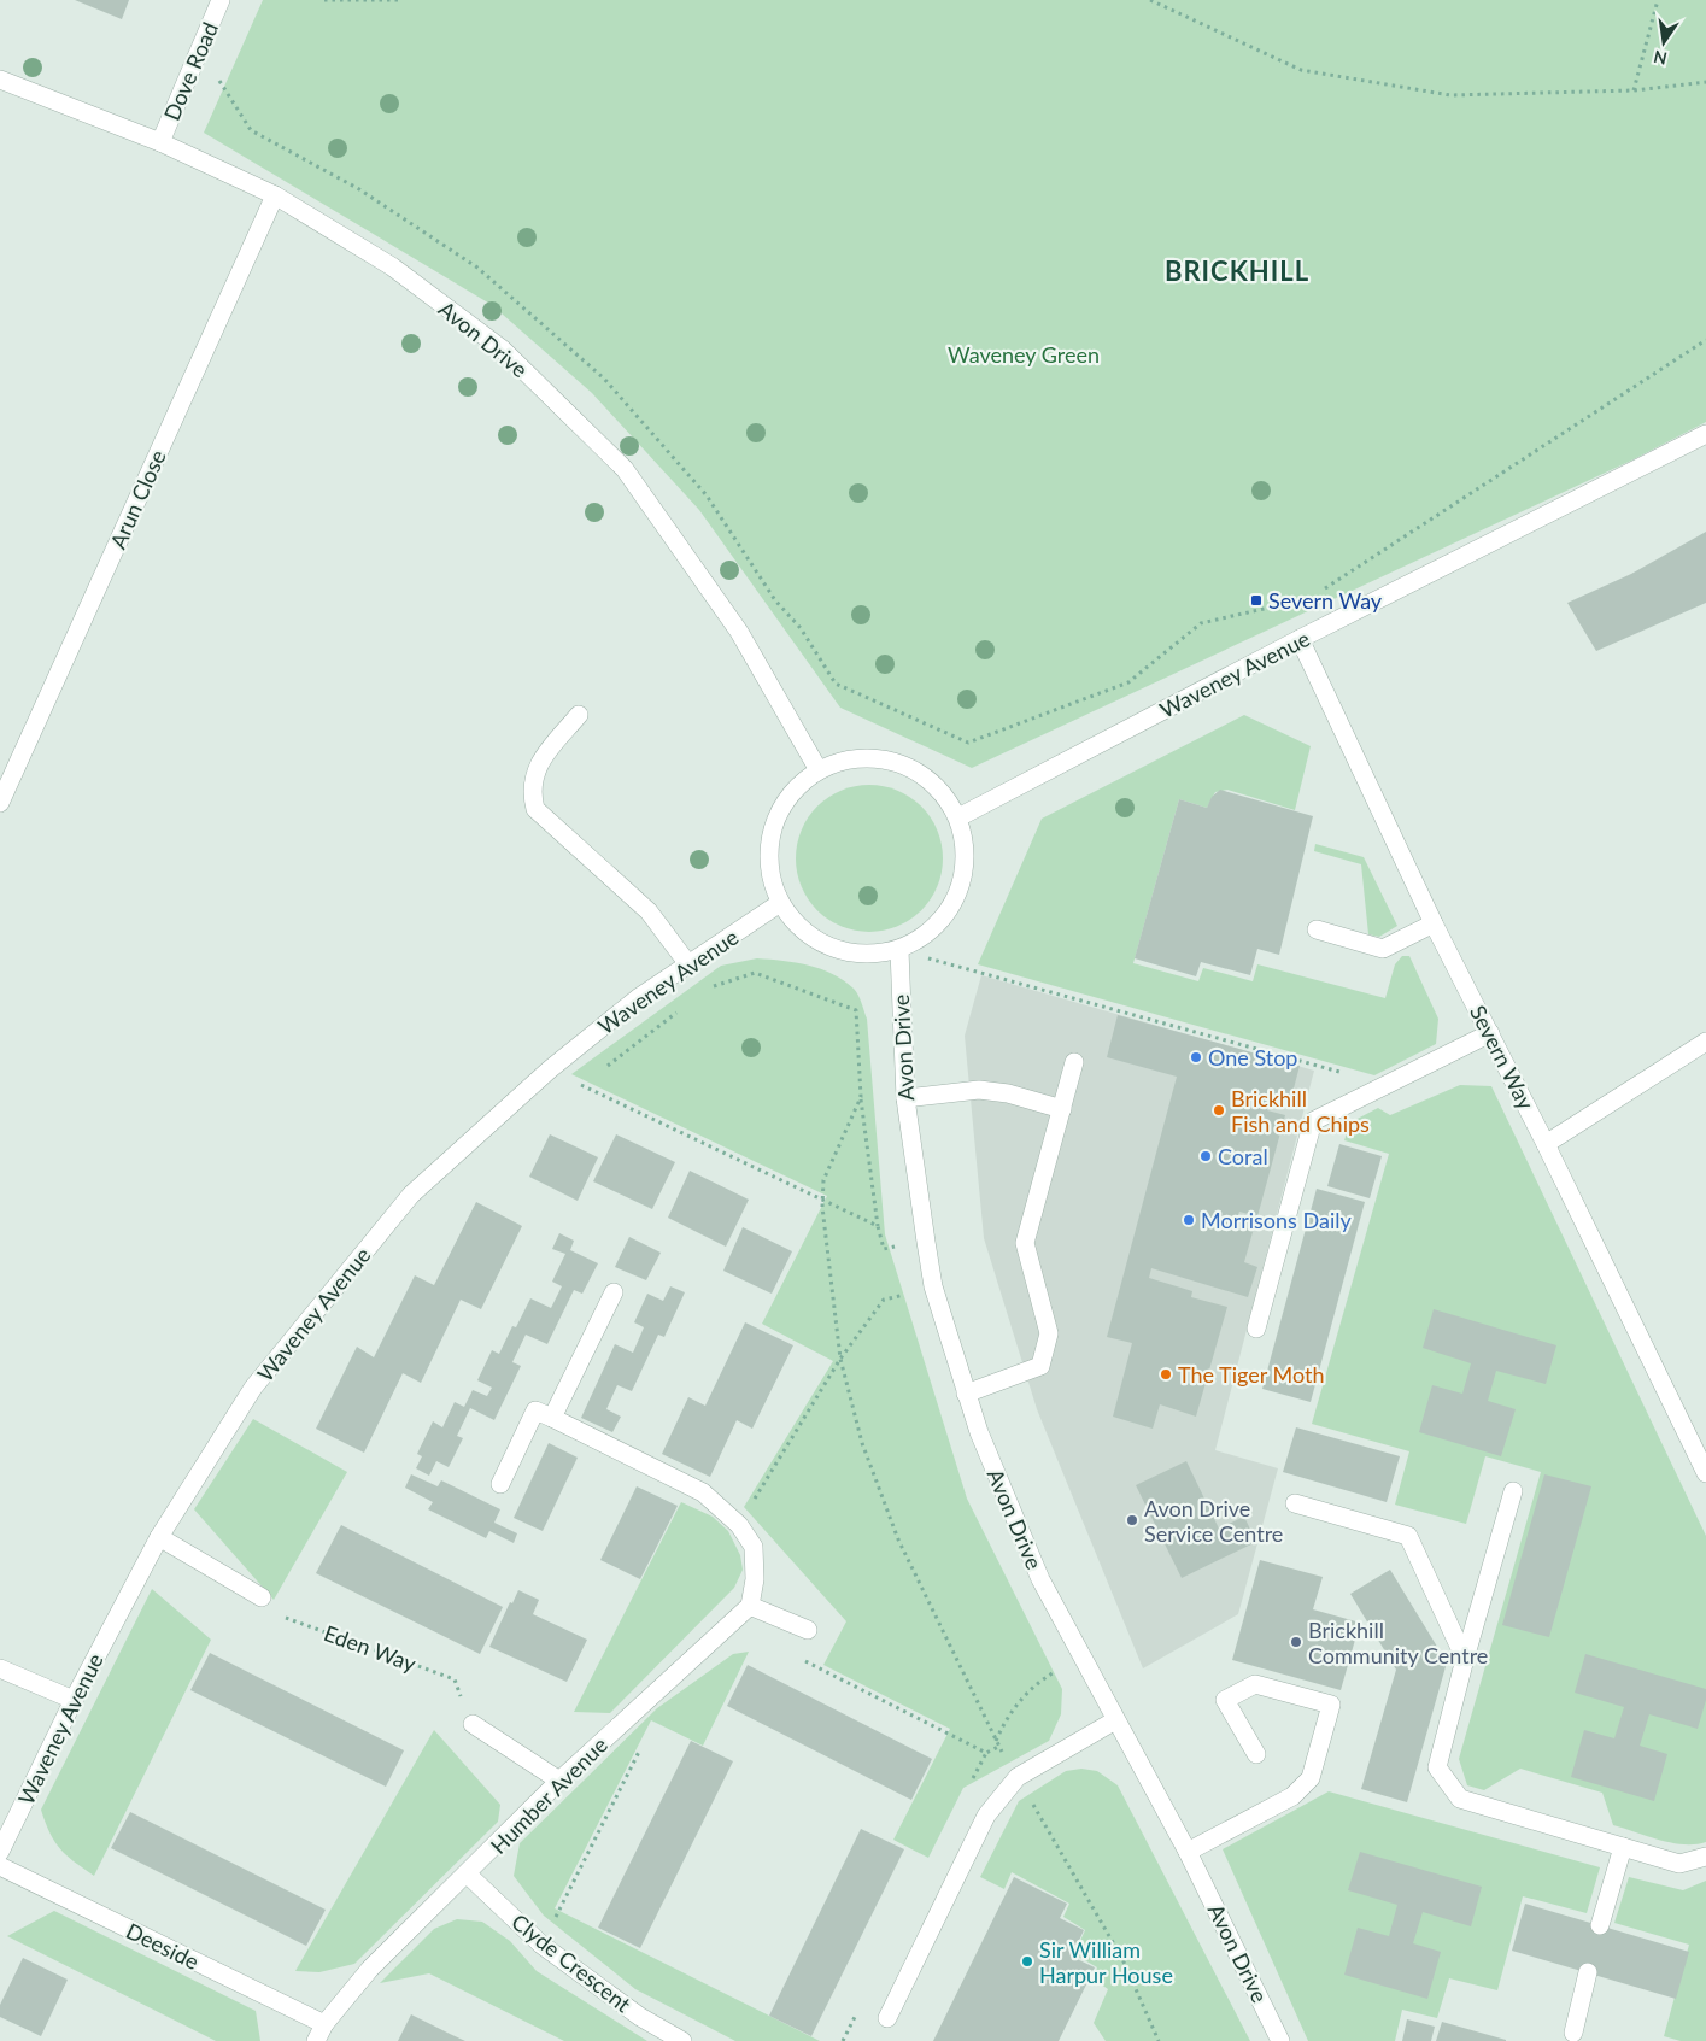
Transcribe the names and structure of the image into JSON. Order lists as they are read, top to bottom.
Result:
{
  "streets": {
    "street": [
      "Dove Road",
      "Avon Drive",
      "Arun Close",
      "Waveney Avenue",
      "Severn Way",
      "Humber Avenue",
      "Deeside",
      "Clyde Crescent"
    ],
    "path": ["Eden Way"]
  },
  "crossings": [
    ["Dove Road", "Avon Drive"],
    ["Avon Drive", "Arun Close"],
    ["Avon Drive", "Waveney Avenue"],
    ["Waveney Avenue", "Severn Way"],
    ["Humber Avenue", "Deeside"],
    ["Humber Avenue", "Clyde Crescent"]
  ],
  "districts": ["BRICKHILL"],
  "parks": ["Waveney Green"],
  "places": {
    "transit": ["Severn Way"],
    "other": [
      "One Stop",
      "Brickhill Fish and Chips",
      "Coral",
      "Morrisons Daily",
      "The Tiger Moth",
      "Avon Drive Service Centre",
      "Brickhill Community Centre",
      "Sir William Harpur House"
    ]
  },
  "north": "bottom"
}
